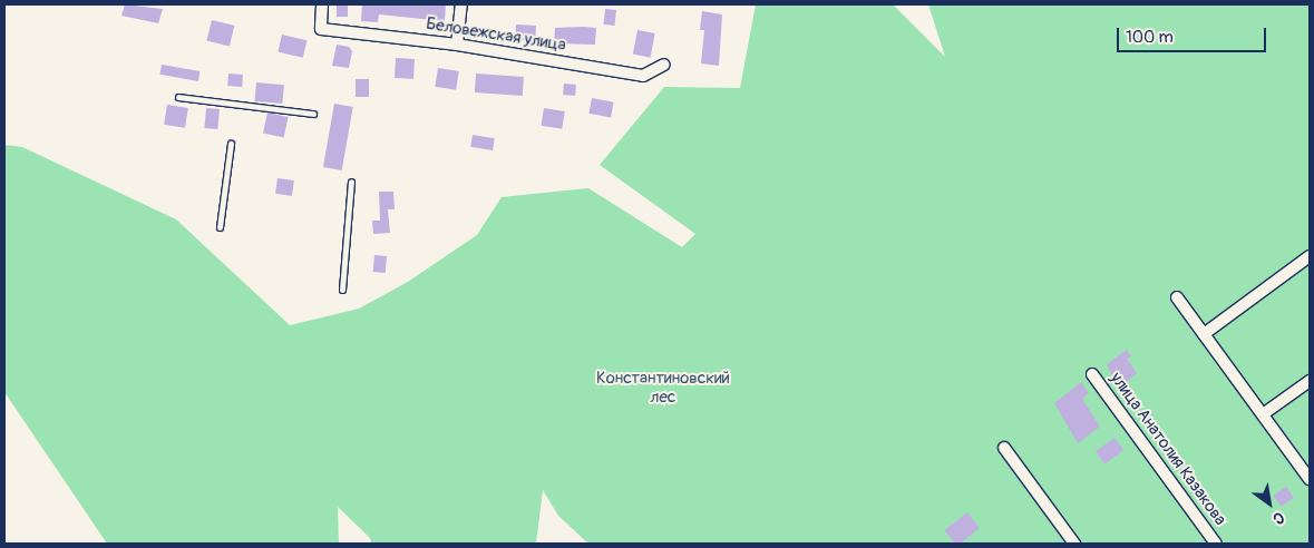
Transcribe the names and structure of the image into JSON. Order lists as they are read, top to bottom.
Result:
{
  "streets": {
    "street": ["Беловежская улица", "улица Анатолия Казакова"]
  },
  "parks": ["Константиновский лес"],
  "scale_bar": "100 m",
  "north": "bottom right"
}
